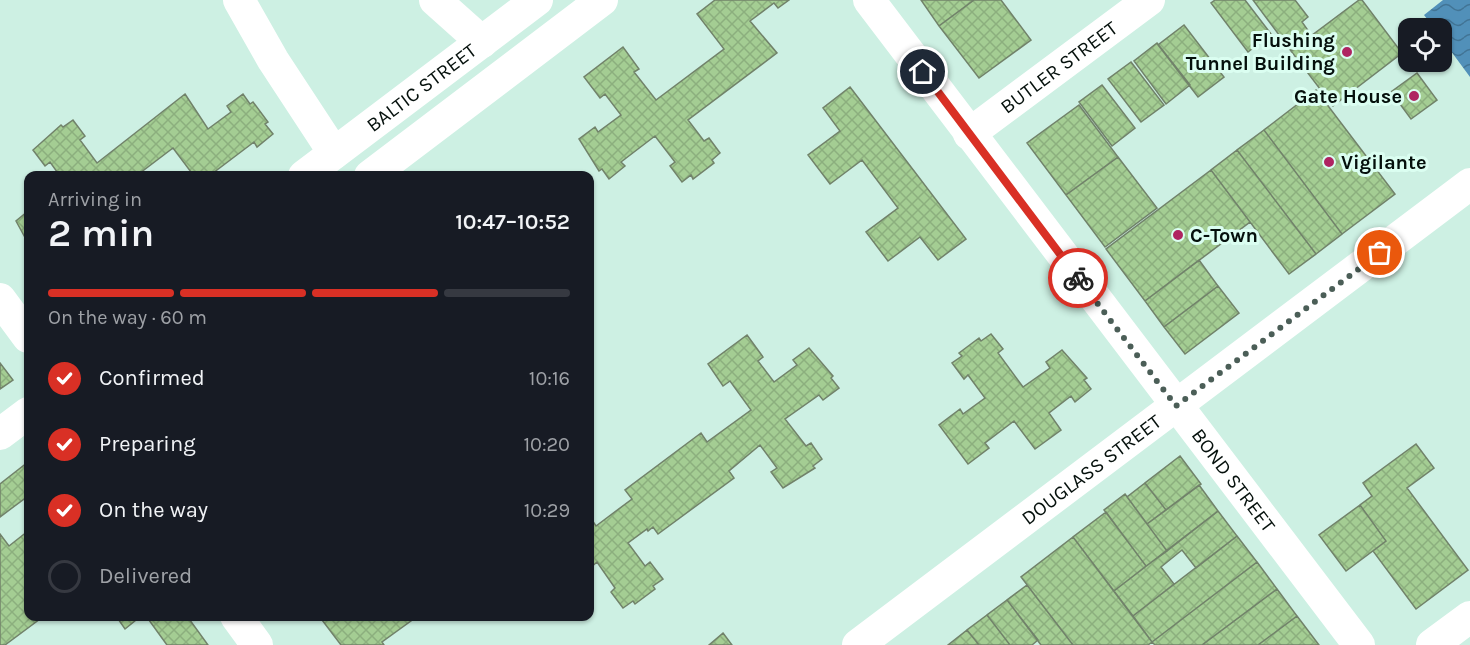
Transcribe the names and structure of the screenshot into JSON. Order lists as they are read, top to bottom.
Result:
{
  "streets": {
    "street": [
      "BUTLER STREET",
      "BALTIC STREET",
      "DOUGLASS STREET",
      "BOND STREET"
    ]
  },
  "crossings": [
    ["BUTLER STREET", "BOND STREET"],
    ["DOUGLASS STREET", "BOND STREET"]
  ],
  "places": [
    "Flushing Tunnel Building",
    "Gate House",
    "Vigilante",
    "C-Town"
  ],
  "page": {
    "heading": ["2 min", "Arriving in", "10:47–10:52"],
    "bar": "On the way · 60 m",
    "list": [
      ["Confirmed", "10:16"],
      ["Preparing", "10:20"],
      ["On the way", "10:29"],
      "Delivered"
    ]
  }
}
